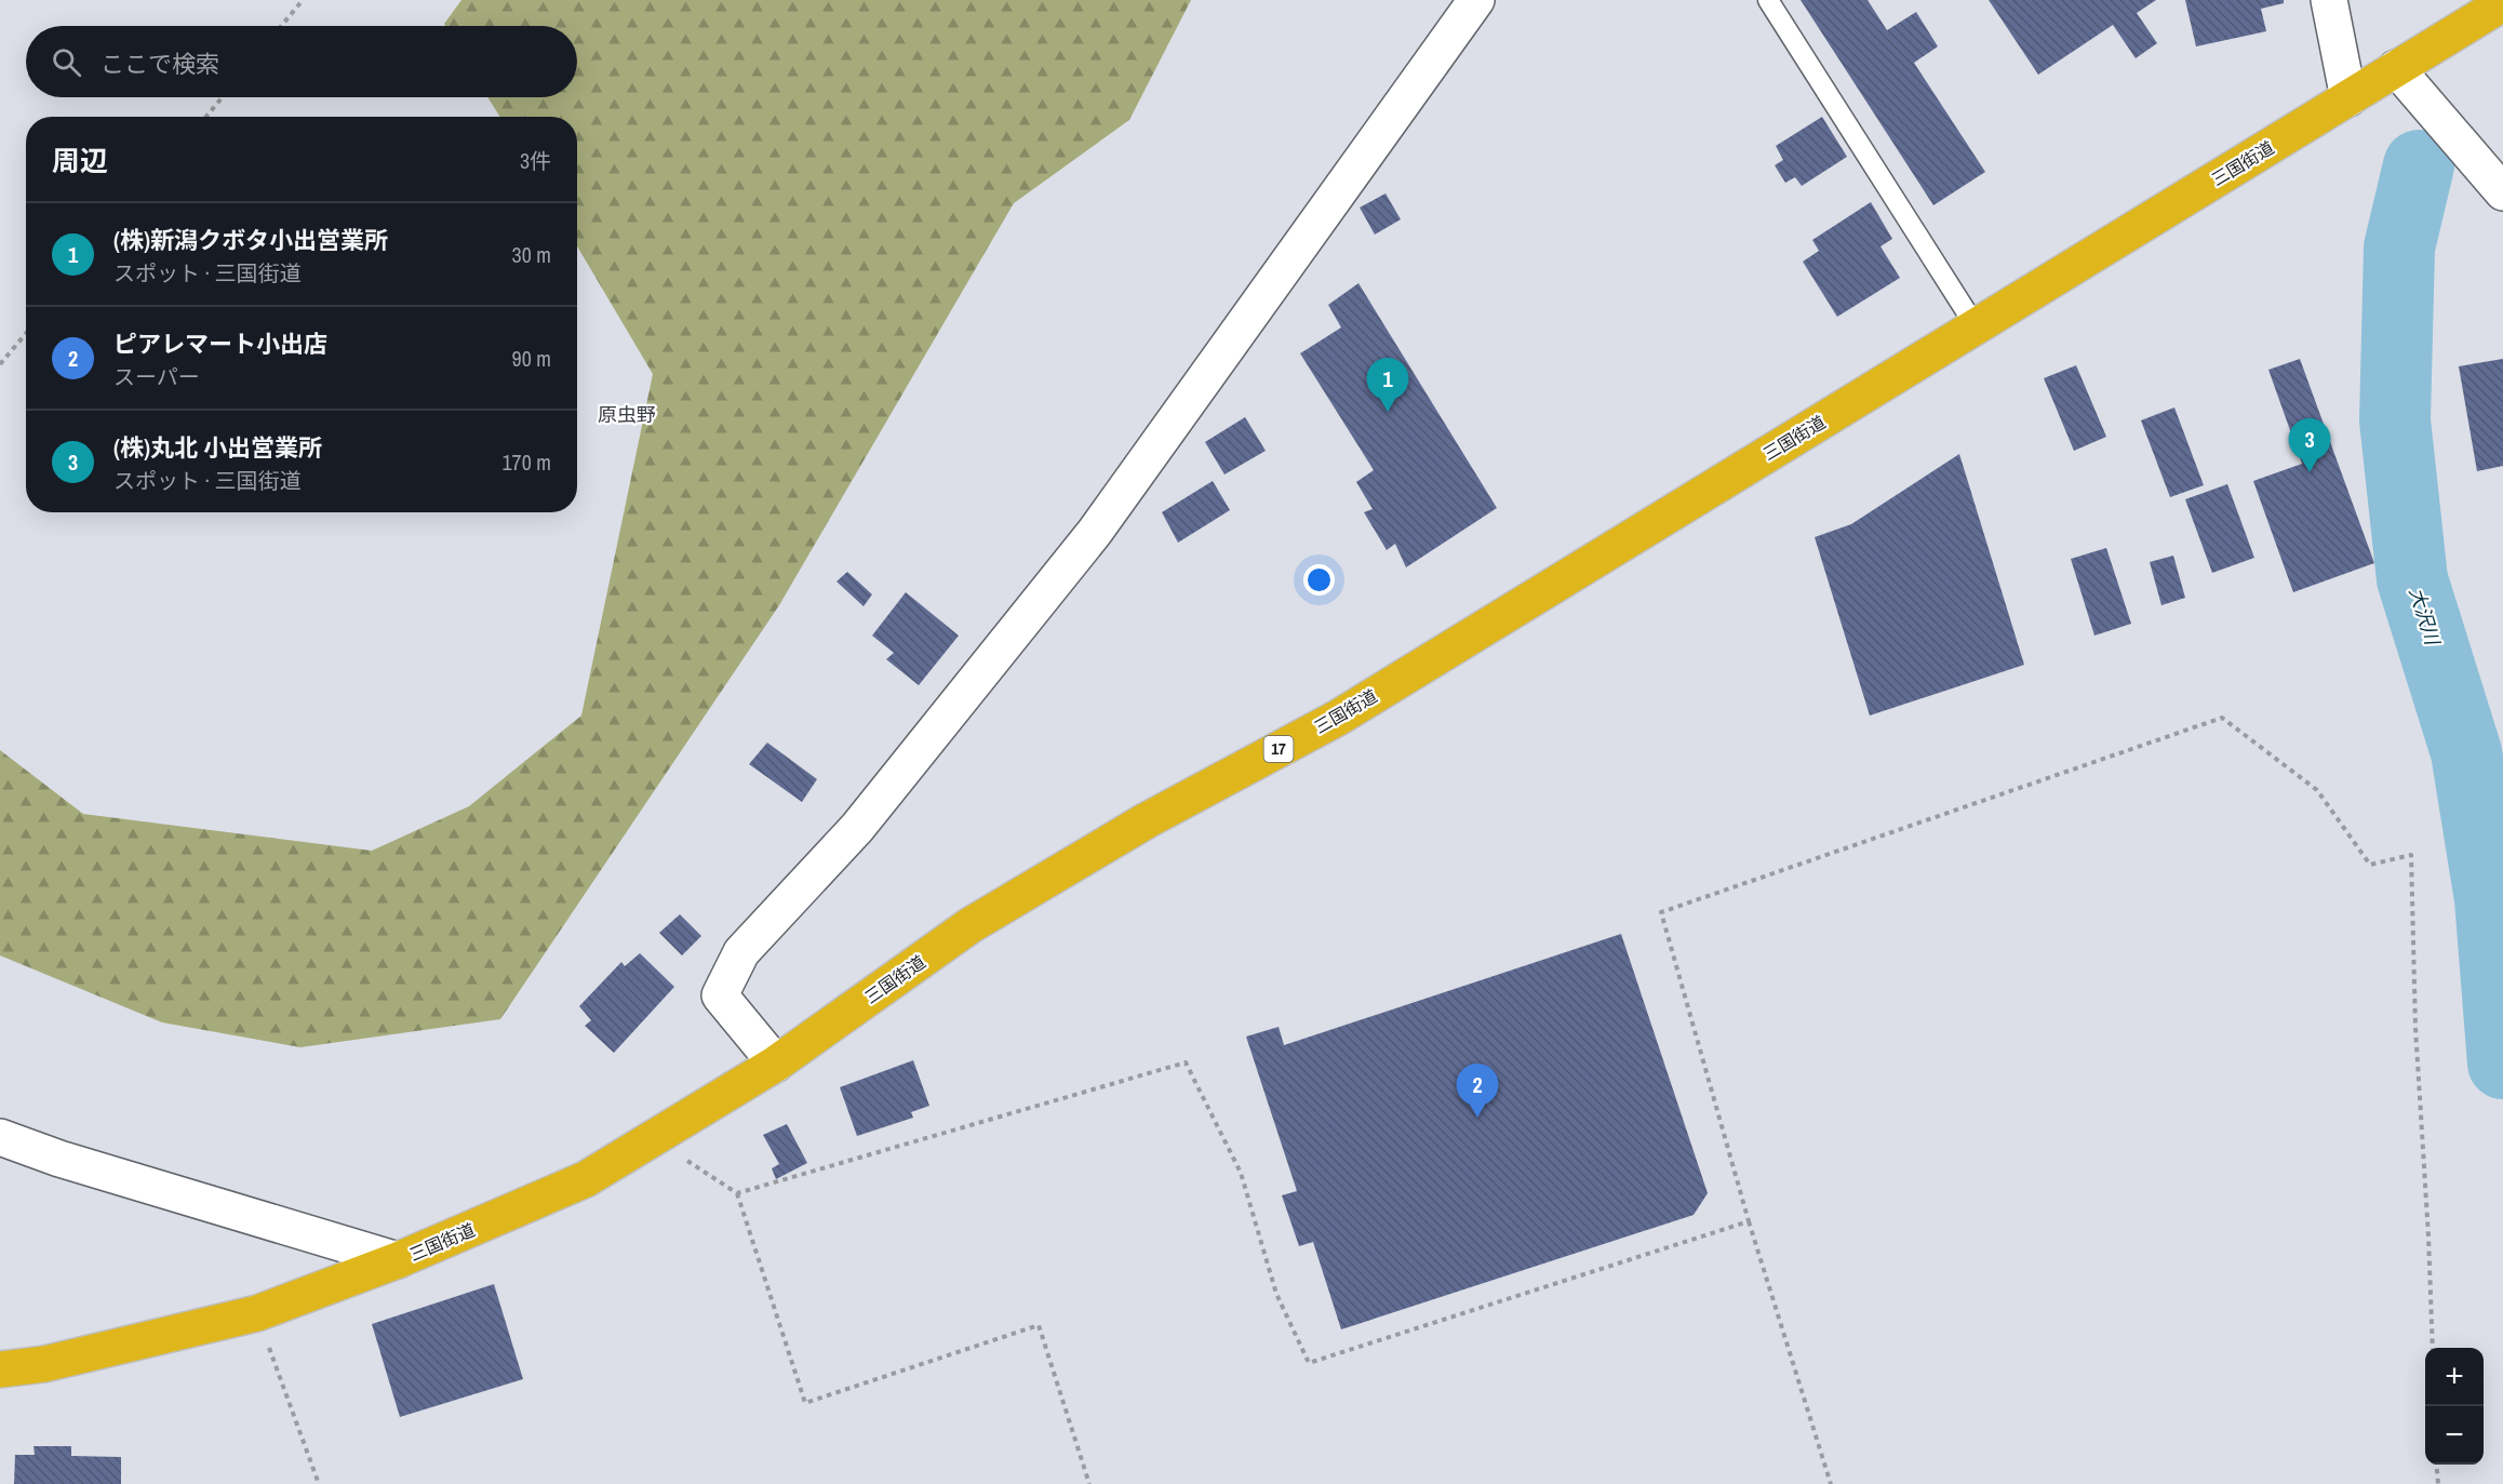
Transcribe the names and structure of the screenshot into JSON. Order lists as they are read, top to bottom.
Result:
{
  "streets": {
    "highway": ["三国街道", "17"]
  },
  "districts": ["原虫野"],
  "water": ["大沢川"],
  "page": {
    "search": "ここで検索",
    "heading": ["周辺", "3件"],
    "list": [
      {
        "mark": "1",
        "name": "(株)新潟クボタ小出営業所",
        "note": "スポット · 三国街道",
        "value": "30 m"
      },
      {
        "mark": "2",
        "name": "ピアレマート小出店",
        "note": "スーパー",
        "value": "90 m"
      },
      {
        "mark": "3",
        "name": "(株)丸北 小出営業所",
        "note": "スポット · 三国街道",
        "value": "170 m"
      }
    ],
    "pins": ["1", "3", "2"],
    "map_buttons": ["+", "−"]
  }
}
